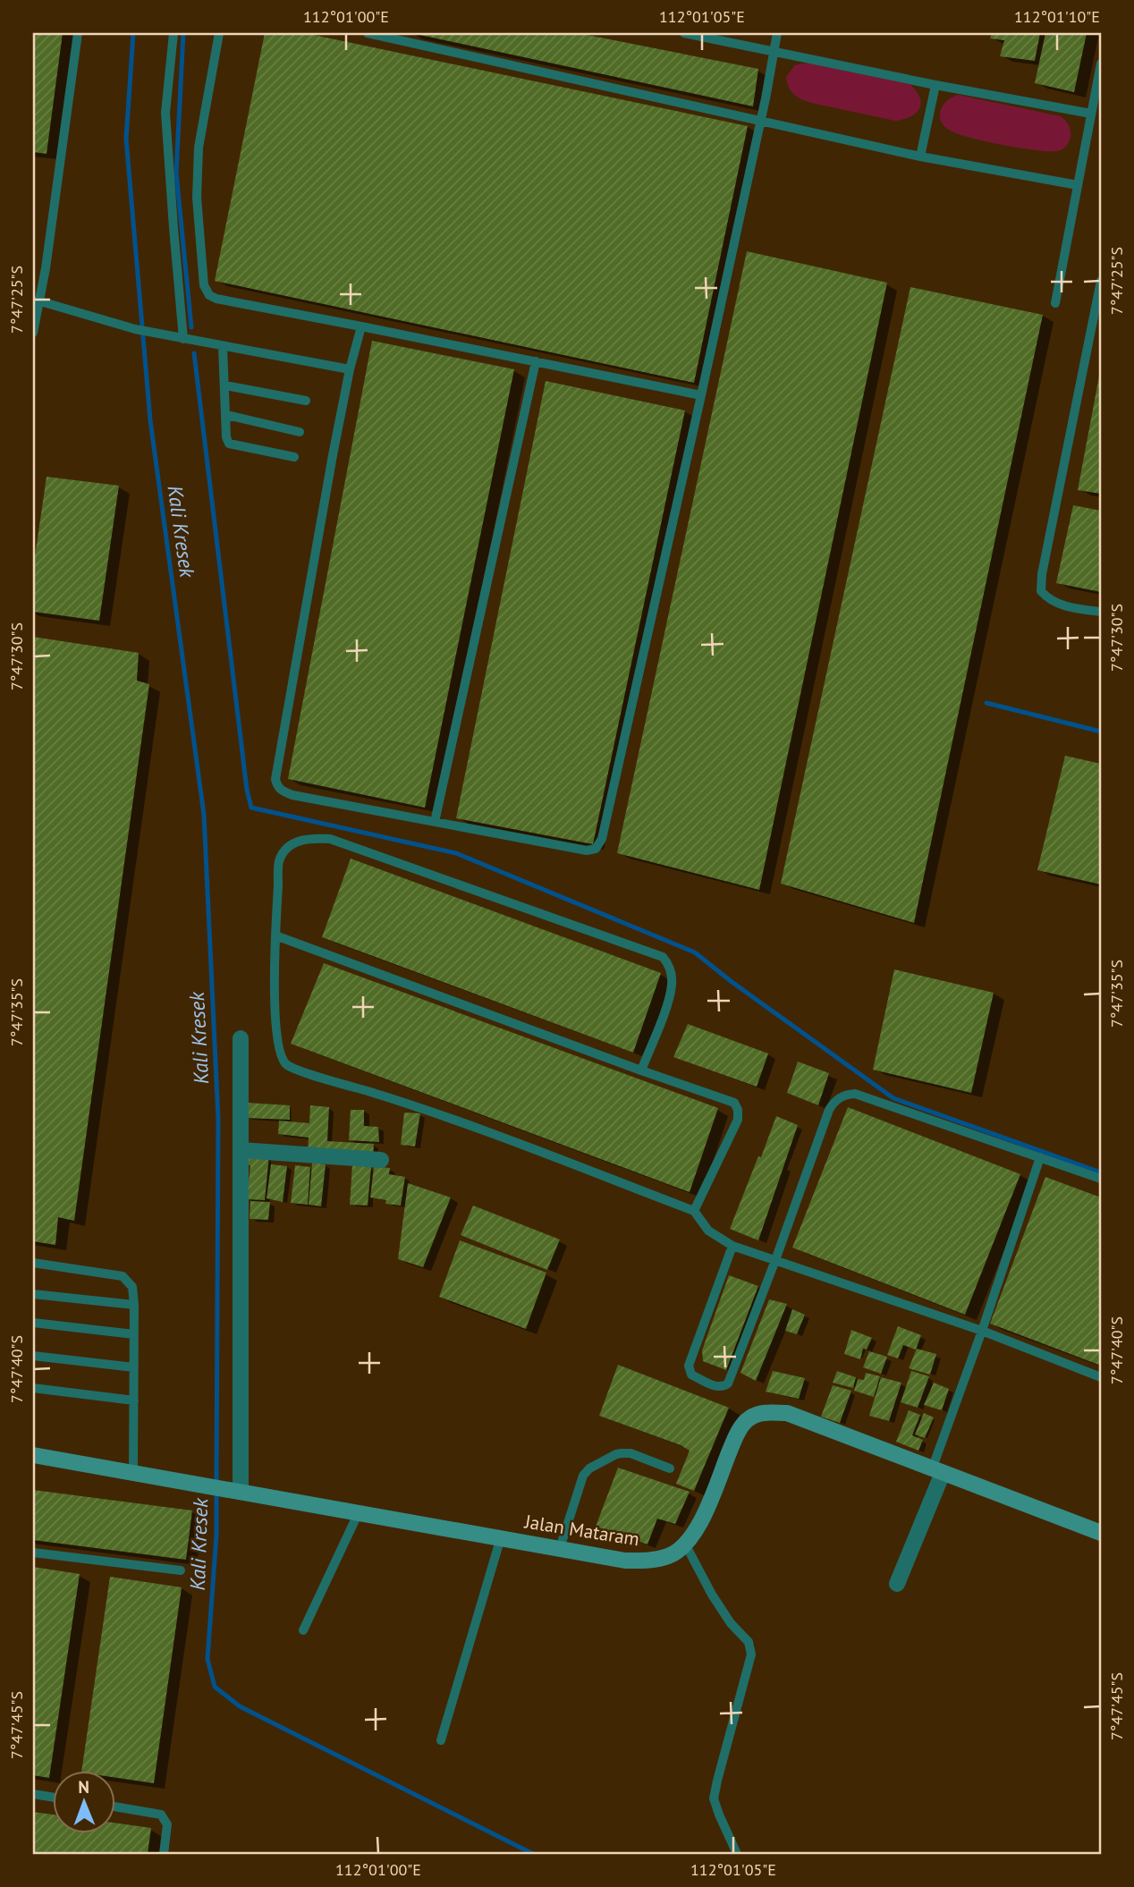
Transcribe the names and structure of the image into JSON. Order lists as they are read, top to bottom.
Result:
{
  "streets": {
    "main road": ["Jalan Mataram"]
  },
  "water": ["Kali Kresek"],
  "north": "top",
  "coordinates": [
    "112°01'00\"E",
    "112°01'05\"E",
    "112°01'10\"E",
    "7°47'25\"S",
    "7°47'30\"S",
    "7°47'35\"S",
    "7°47'40\"S",
    "7°47'45\"S"
  ]
}
